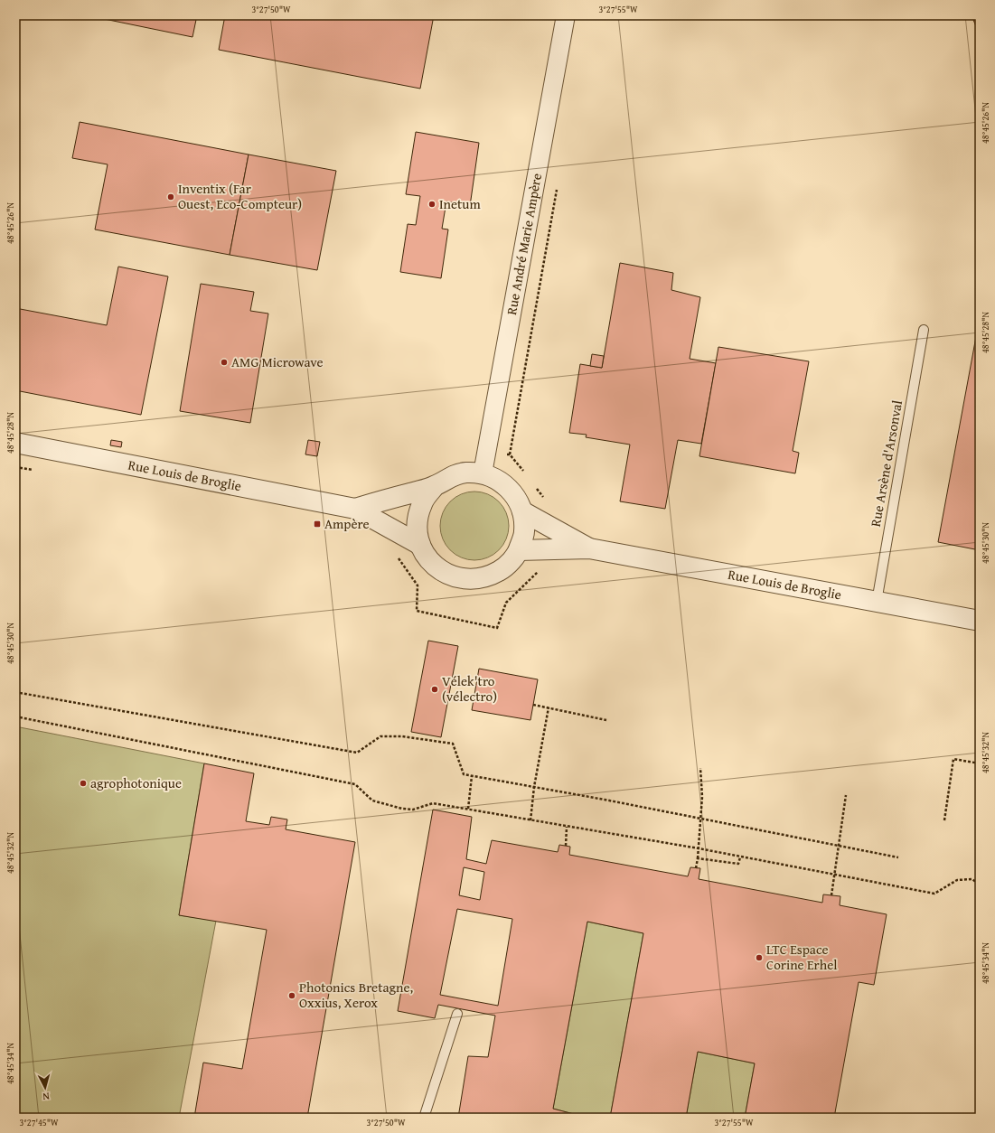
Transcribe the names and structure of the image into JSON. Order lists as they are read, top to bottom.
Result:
{
  "streets": {
    "street": ["Rue André Marie Ampère", "Rue Louis de Broglie"],
    "lane": ["Rue Arsène d'Arsonval"]
  },
  "crossings": [
    ["Rue André Marie Ampère", "Rue Louis de Broglie"],
    ["Rue Arsène d'Arsonval", "Rue Louis de Broglie"]
  ],
  "places": {
    "other": [
      "Inventix (Far Ouest, Eco-Compteur)",
      "Inetum",
      "AMG Microwave",
      "Vélek'tro (vélectro)",
      "agrophotonique",
      "LTC Espace Corine Erhel",
      "Photonics Bretagne, Oxxius, Xerox"
    ],
    "transit": ["Ampère"]
  },
  "north": "bottom",
  "coordinates": [
    "3°27'50\"W",
    "3°27'55\"W",
    "48°45'26\"N",
    "48°45'28\"N",
    "48°45'30\"N",
    "48°45'32\"N",
    "48°45'34\"N",
    "3°27'45\"W"
  ]
}
